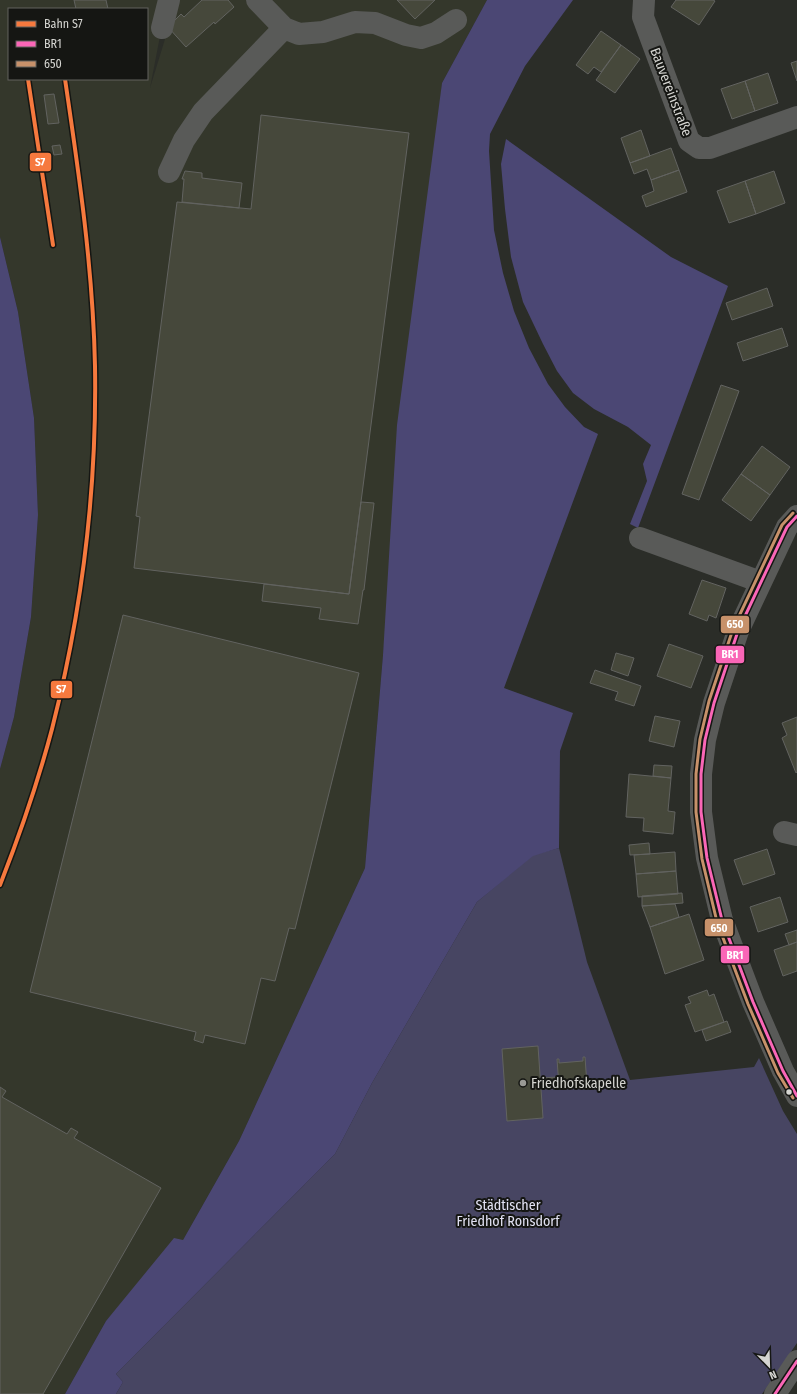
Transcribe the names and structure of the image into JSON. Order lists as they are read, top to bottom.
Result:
{
  "streets": {
    "street": ["Bauvereinstraße"]
  },
  "parks": ["Städtischer Friedhof Ronsdorf"],
  "places": ["Friedhofskapelle"],
  "lines": ["rail line S7", "transit line 650", "transit line BR1"],
  "legend": ["Bahn S7", "BR1", "650"],
  "north": "bottom right"
}
